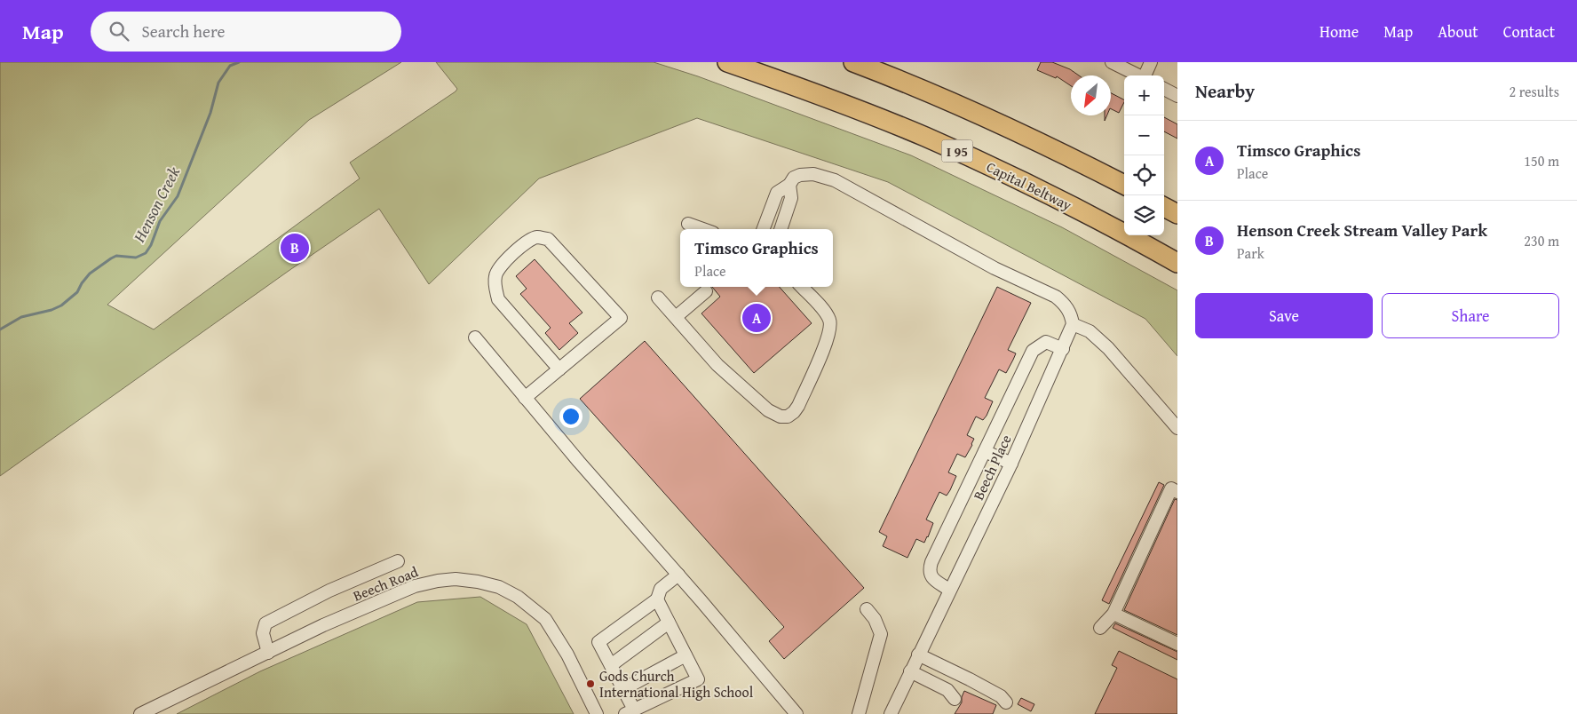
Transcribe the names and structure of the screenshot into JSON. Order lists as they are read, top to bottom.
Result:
{
  "streets": {
    "highway": ["I 95", "Capital Beltway"],
    "street": ["Beech Place", "Beech Road"]
  },
  "water": ["Henson Creek"],
  "places": ["Gods Church International High School"],
  "north": "bottom left",
  "page": {
    "header": "Map",
    "search": "Search here",
    "nav": [
      "Home",
      "Map",
      "About",
      "Contact"
    ],
    "heading": ["Nearby", "2 results"],
    "map_buttons": ["+", "−"],
    "list": [
      {
        "mark": "A",
        "name": "Timsco Graphics",
        "note": "Place",
        "value": "150 m"
      },
      {
        "mark": "B",
        "name": "Henson Creek Stream Valley Park",
        "note": "Park",
        "value": "230 m"
      }
    ],
    "popup": ["Timsco Graphics", "Place"],
    "pins": ["B", "A"],
    "buttons": ["Save", "Share"]
  }
}
